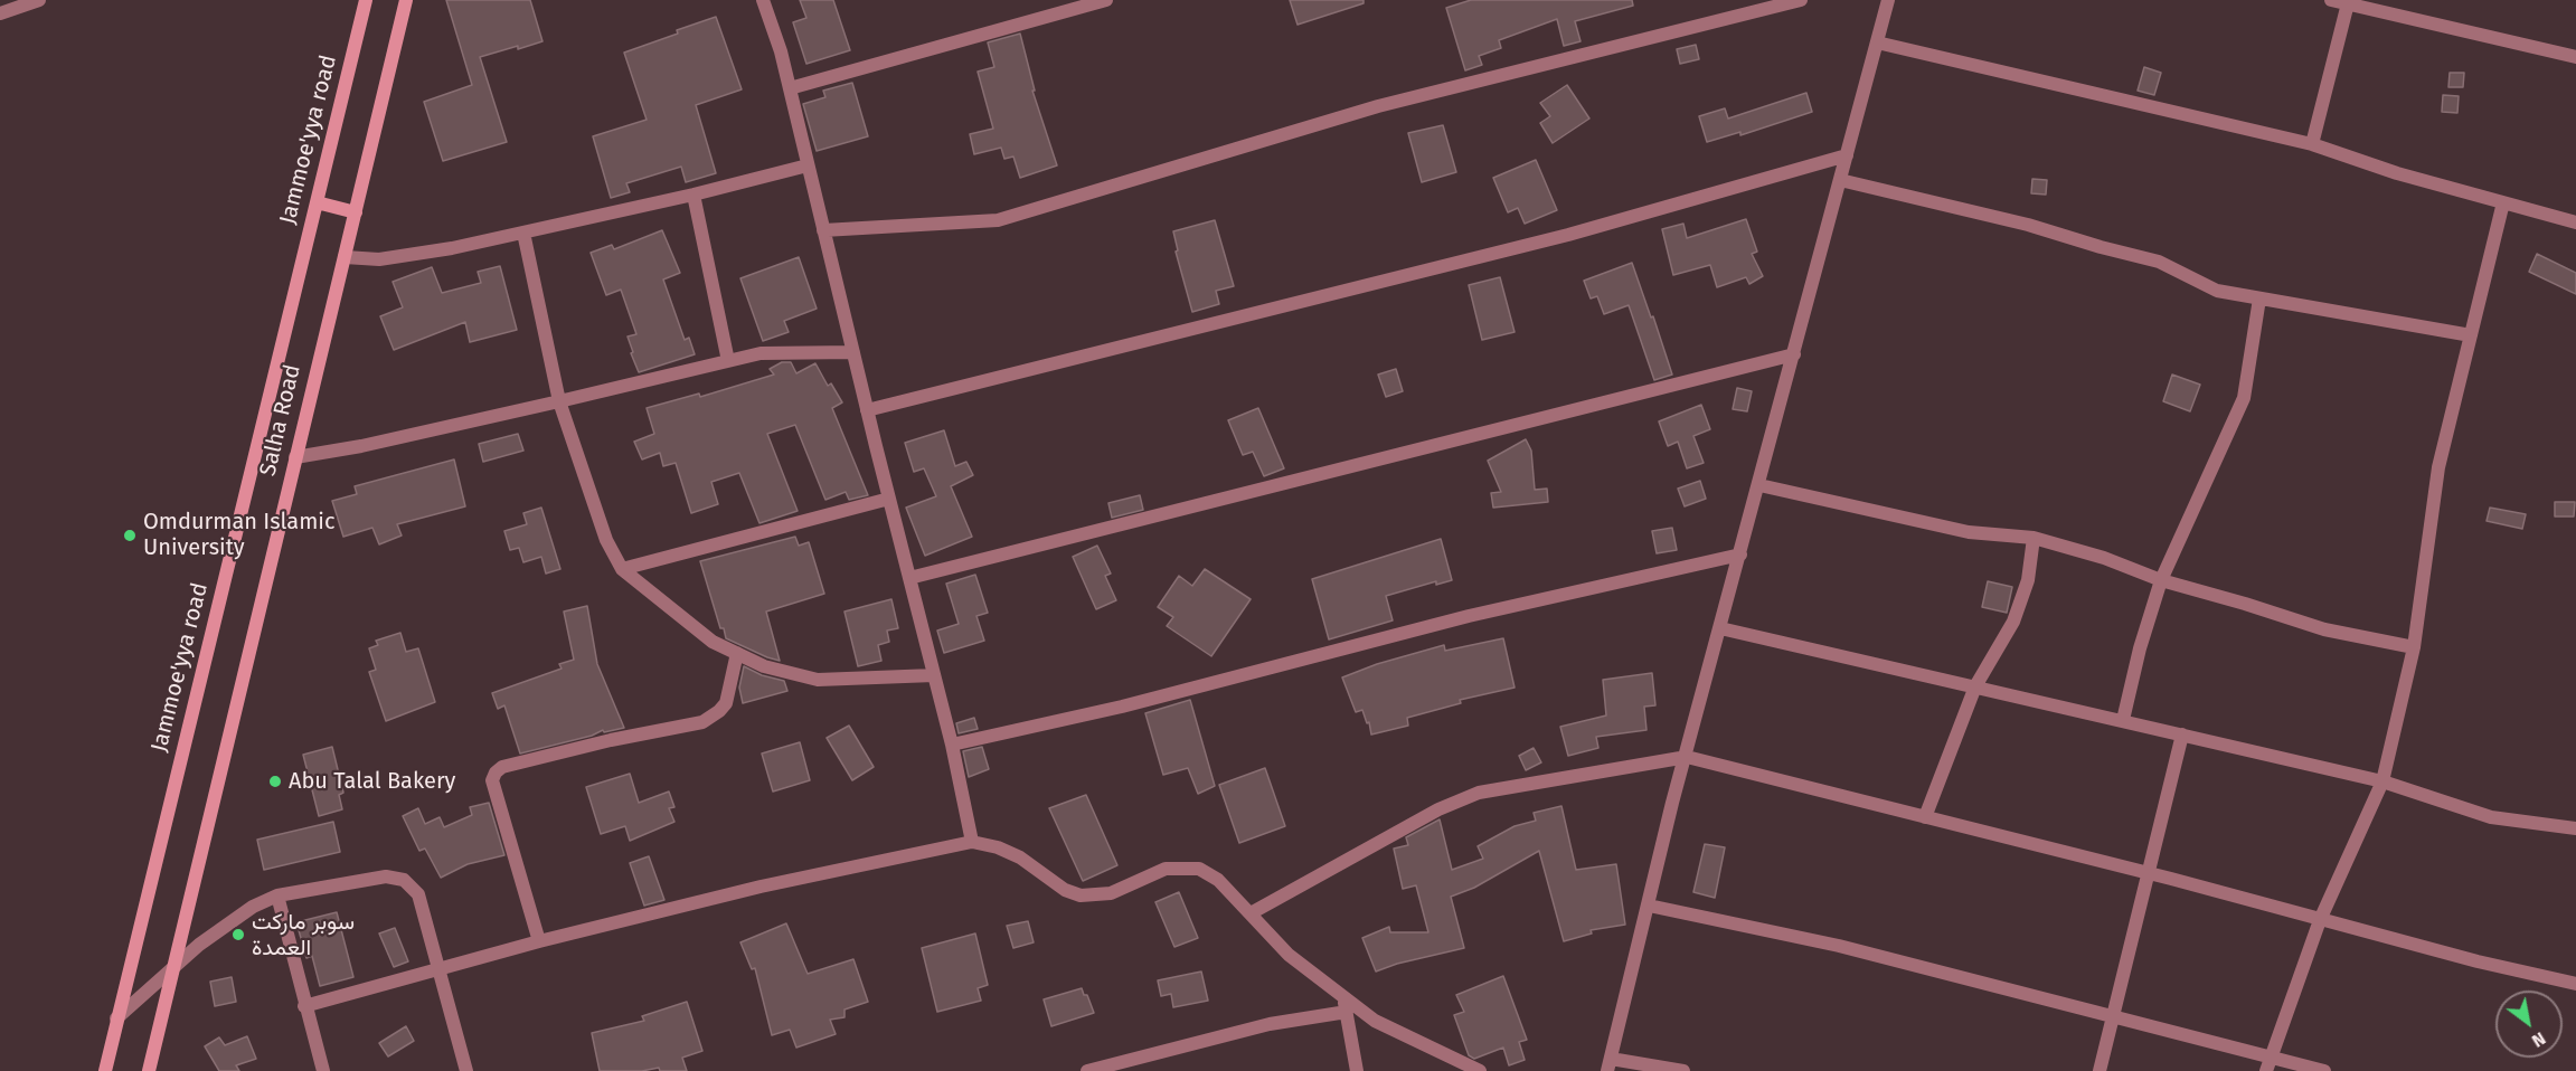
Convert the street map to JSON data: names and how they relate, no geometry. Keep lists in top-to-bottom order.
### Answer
{
  "streets": {
    "main road": ["Jammoe'yya road", "Salha Road"]
  },
  "places": ["Omdurman Islamic University", "Abu Talal Bakery", "سوبر ماركت العمدة"],
  "north": "bottom right"
}
